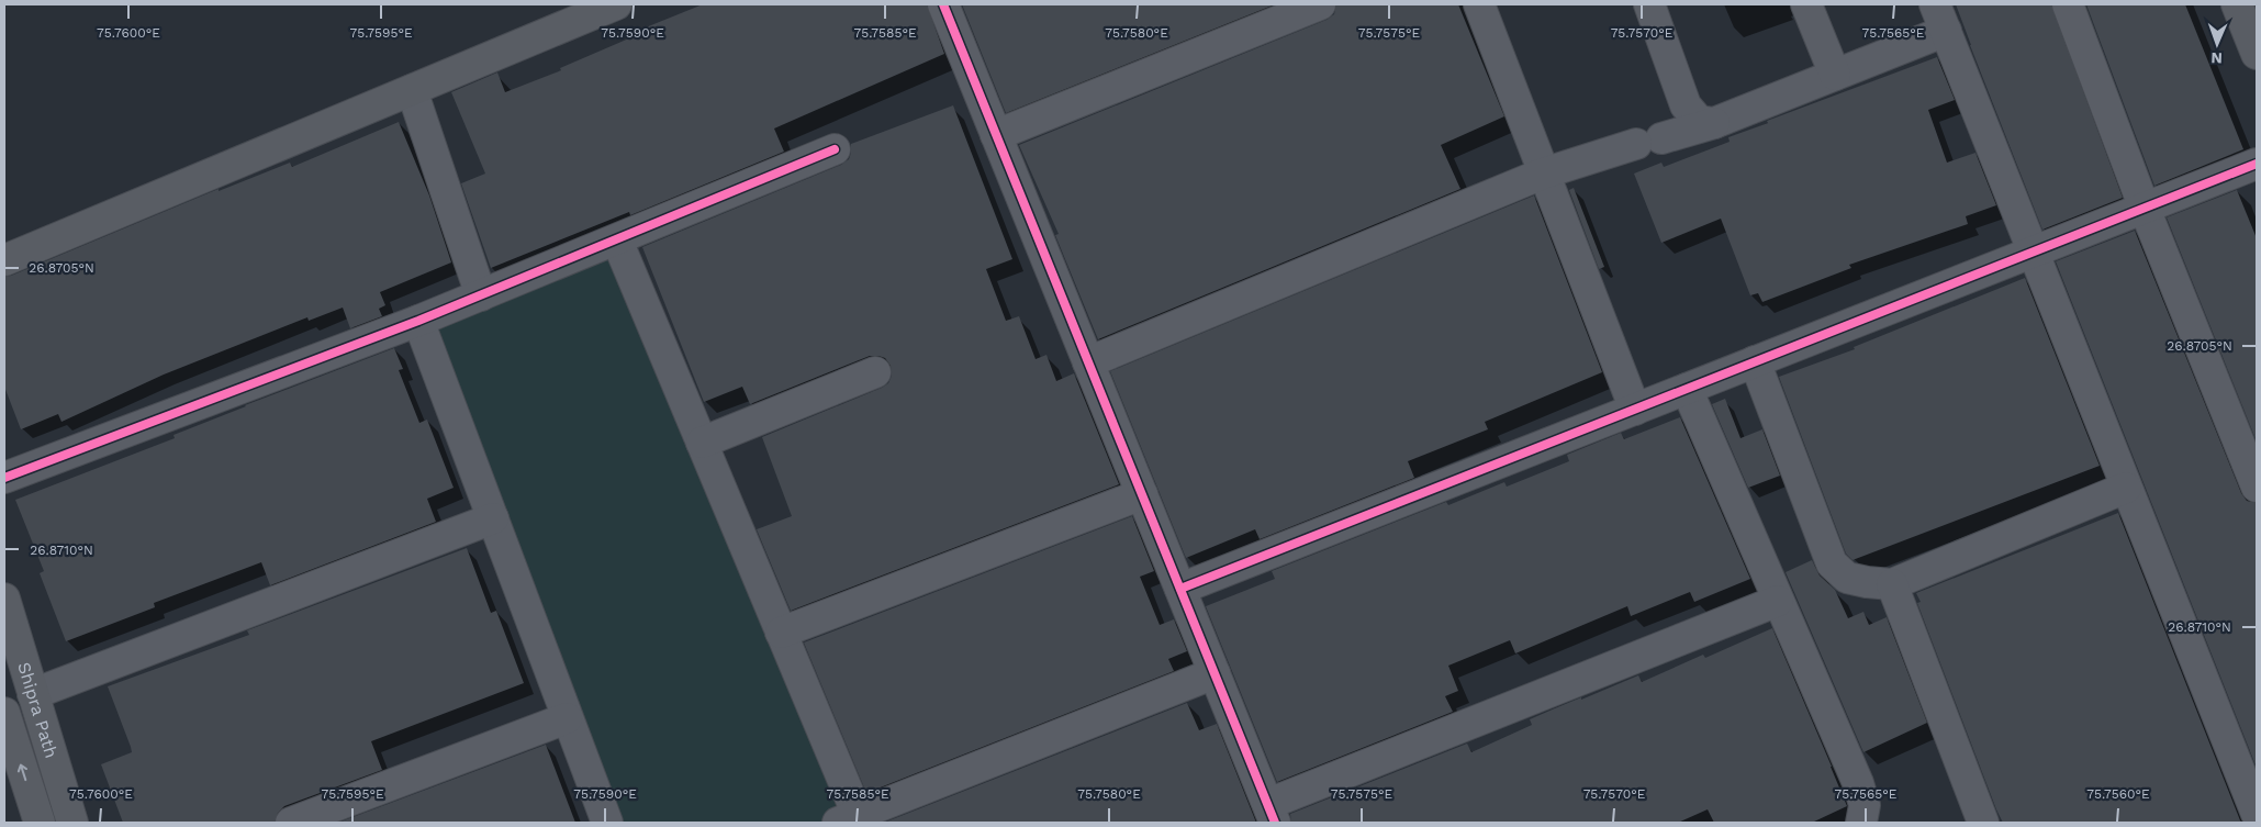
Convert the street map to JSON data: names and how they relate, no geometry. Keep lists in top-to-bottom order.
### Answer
{
  "streets": {
    "street": ["Shipra Path"]
  },
  "north": "bottom",
  "coordinates": [
    "75.7600°E",
    "75.7595°E",
    "75.7590°E",
    "75.7585°E",
    "75.7580°E",
    "75.7575°E",
    "75.7570°E",
    "75.7565°E",
    "26.8705°N",
    "26.8710°N",
    "75.7560°E"
  ]
}
